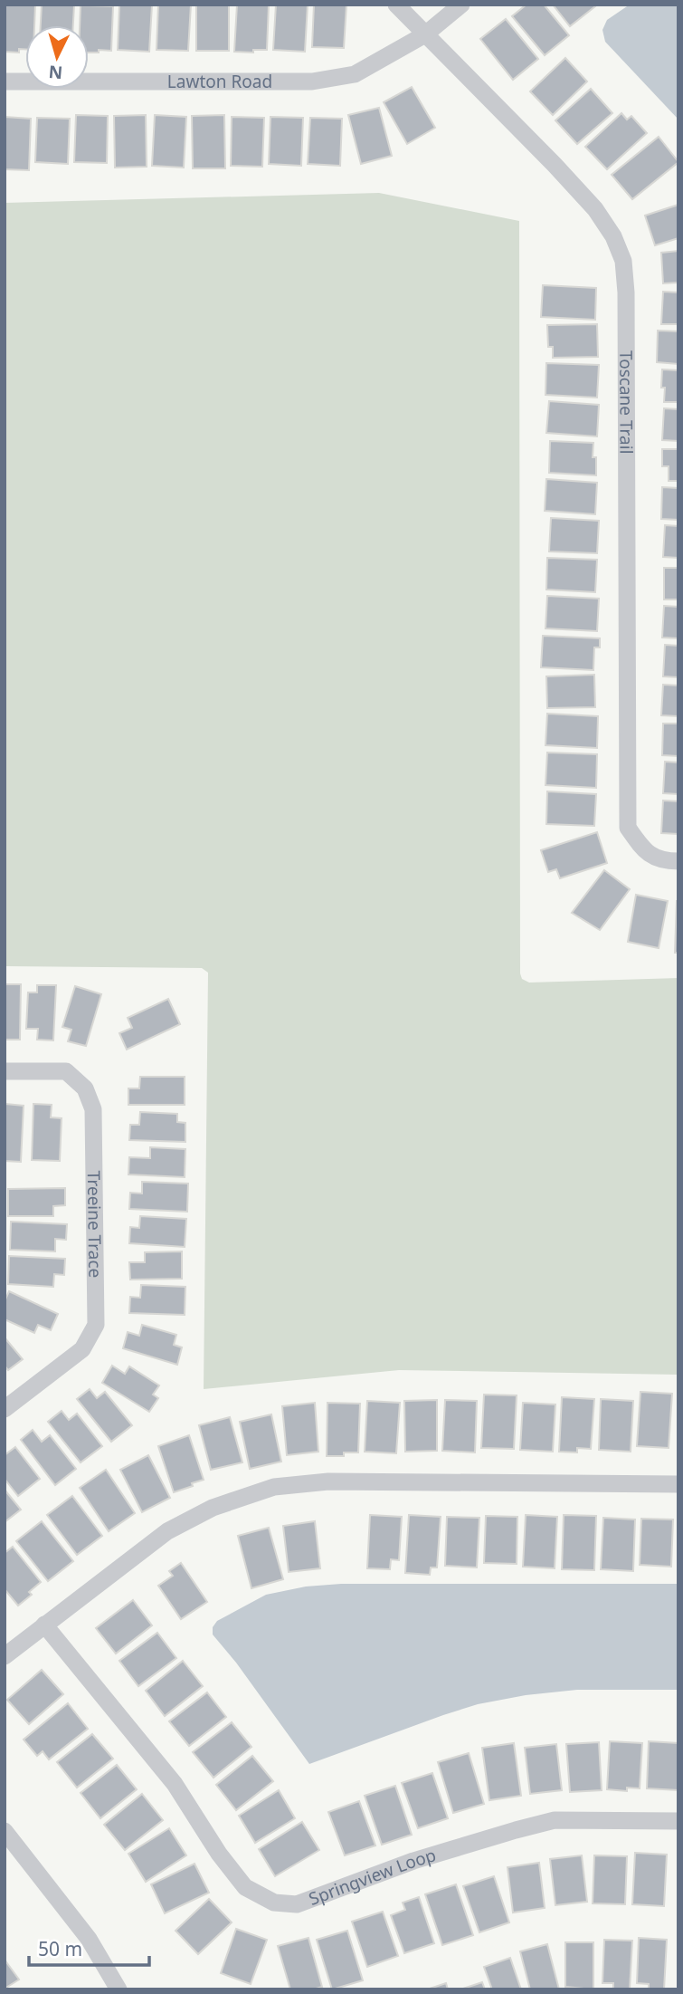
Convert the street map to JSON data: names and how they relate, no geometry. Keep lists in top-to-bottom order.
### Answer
{
  "streets": {
    "street": [
      "Lawton Road",
      "Toscane Trail",
      "Treeine Trace",
      "Springview Loop"
    ]
  },
  "crossings": [
    ["Lawton Road", "Toscane Trail"]
  ],
  "scale_bar": "50 m",
  "north": "bottom"
}
